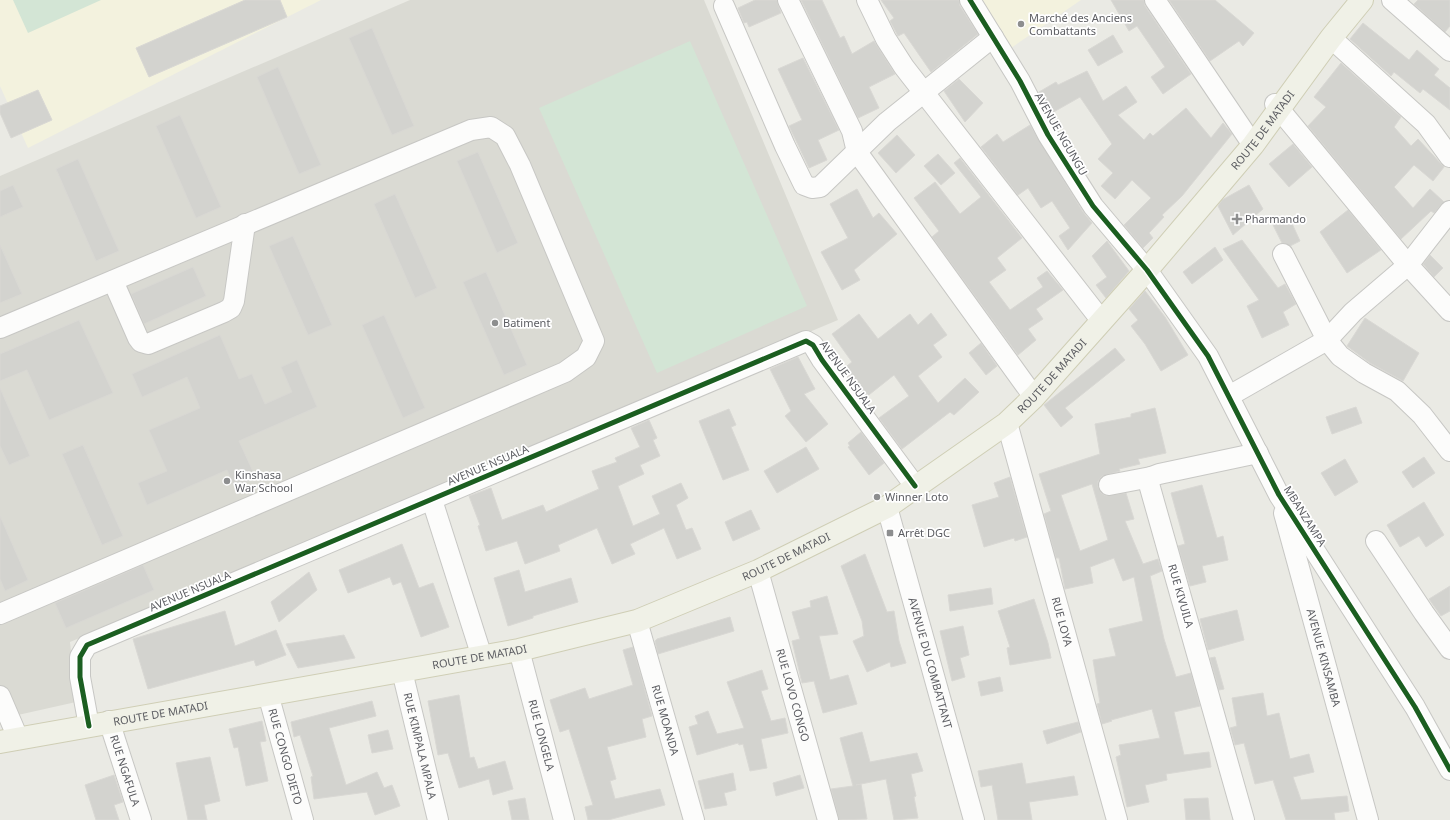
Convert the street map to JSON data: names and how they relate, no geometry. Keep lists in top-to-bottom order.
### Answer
{
  "streets": {
    "main road": ["ROUTE DE MATADI"],
    "street": [
      "AVENUE NGUNGU",
      "AVENUE NSUALA",
      "MBANZAMPA",
      "RUE KIVUILA",
      "RUE LOYA",
      "AVENUE KINSAMBA",
      "AVENUE DU COMBATTANT",
      "RUE LOVO CONGO",
      "RUE MOANDA",
      "RUE LONGELA",
      "RUE KIMPALA MPALA",
      "RUE CONGO DIETO",
      "RUE NGAFULA"
    ]
  },
  "crossings": [
    ["ROUTE DE MATADI", "AVENUE NGUNGU"],
    ["ROUTE DE MATADI", "AVENUE NSUALA"],
    ["ROUTE DE MATADI", "MBANZAMPA"],
    ["ROUTE DE MATADI", "RUE LOYA"],
    ["ROUTE DE MATADI", "AVENUE DU COMBATTANT"],
    ["ROUTE DE MATADI", "RUE LOVO CONGO"],
    ["ROUTE DE MATADI", "RUE MOANDA"],
    ["ROUTE DE MATADI", "RUE LONGELA"],
    ["ROUTE DE MATADI", "RUE KIMPALA MPALA"],
    ["ROUTE DE MATADI", "RUE CONGO DIETO"],
    ["ROUTE DE MATADI", "RUE NGAFULA"],
    ["AVENUE NGUNGU", "MBANZAMPA"],
    ["AVENUE NSUALA", "RUE NGAFULA"],
    ["MBANZAMPA", "AVENUE KINSAMBA"]
  ],
  "places": {
    "other": [
      "Marché des Anciens Combattants",
      "Batiment",
      "Kinshasa War School",
      "Winner Loto"
    ],
    "health": ["Pharmando"],
    "transit": ["Arrêt DGC"]
  }
}
